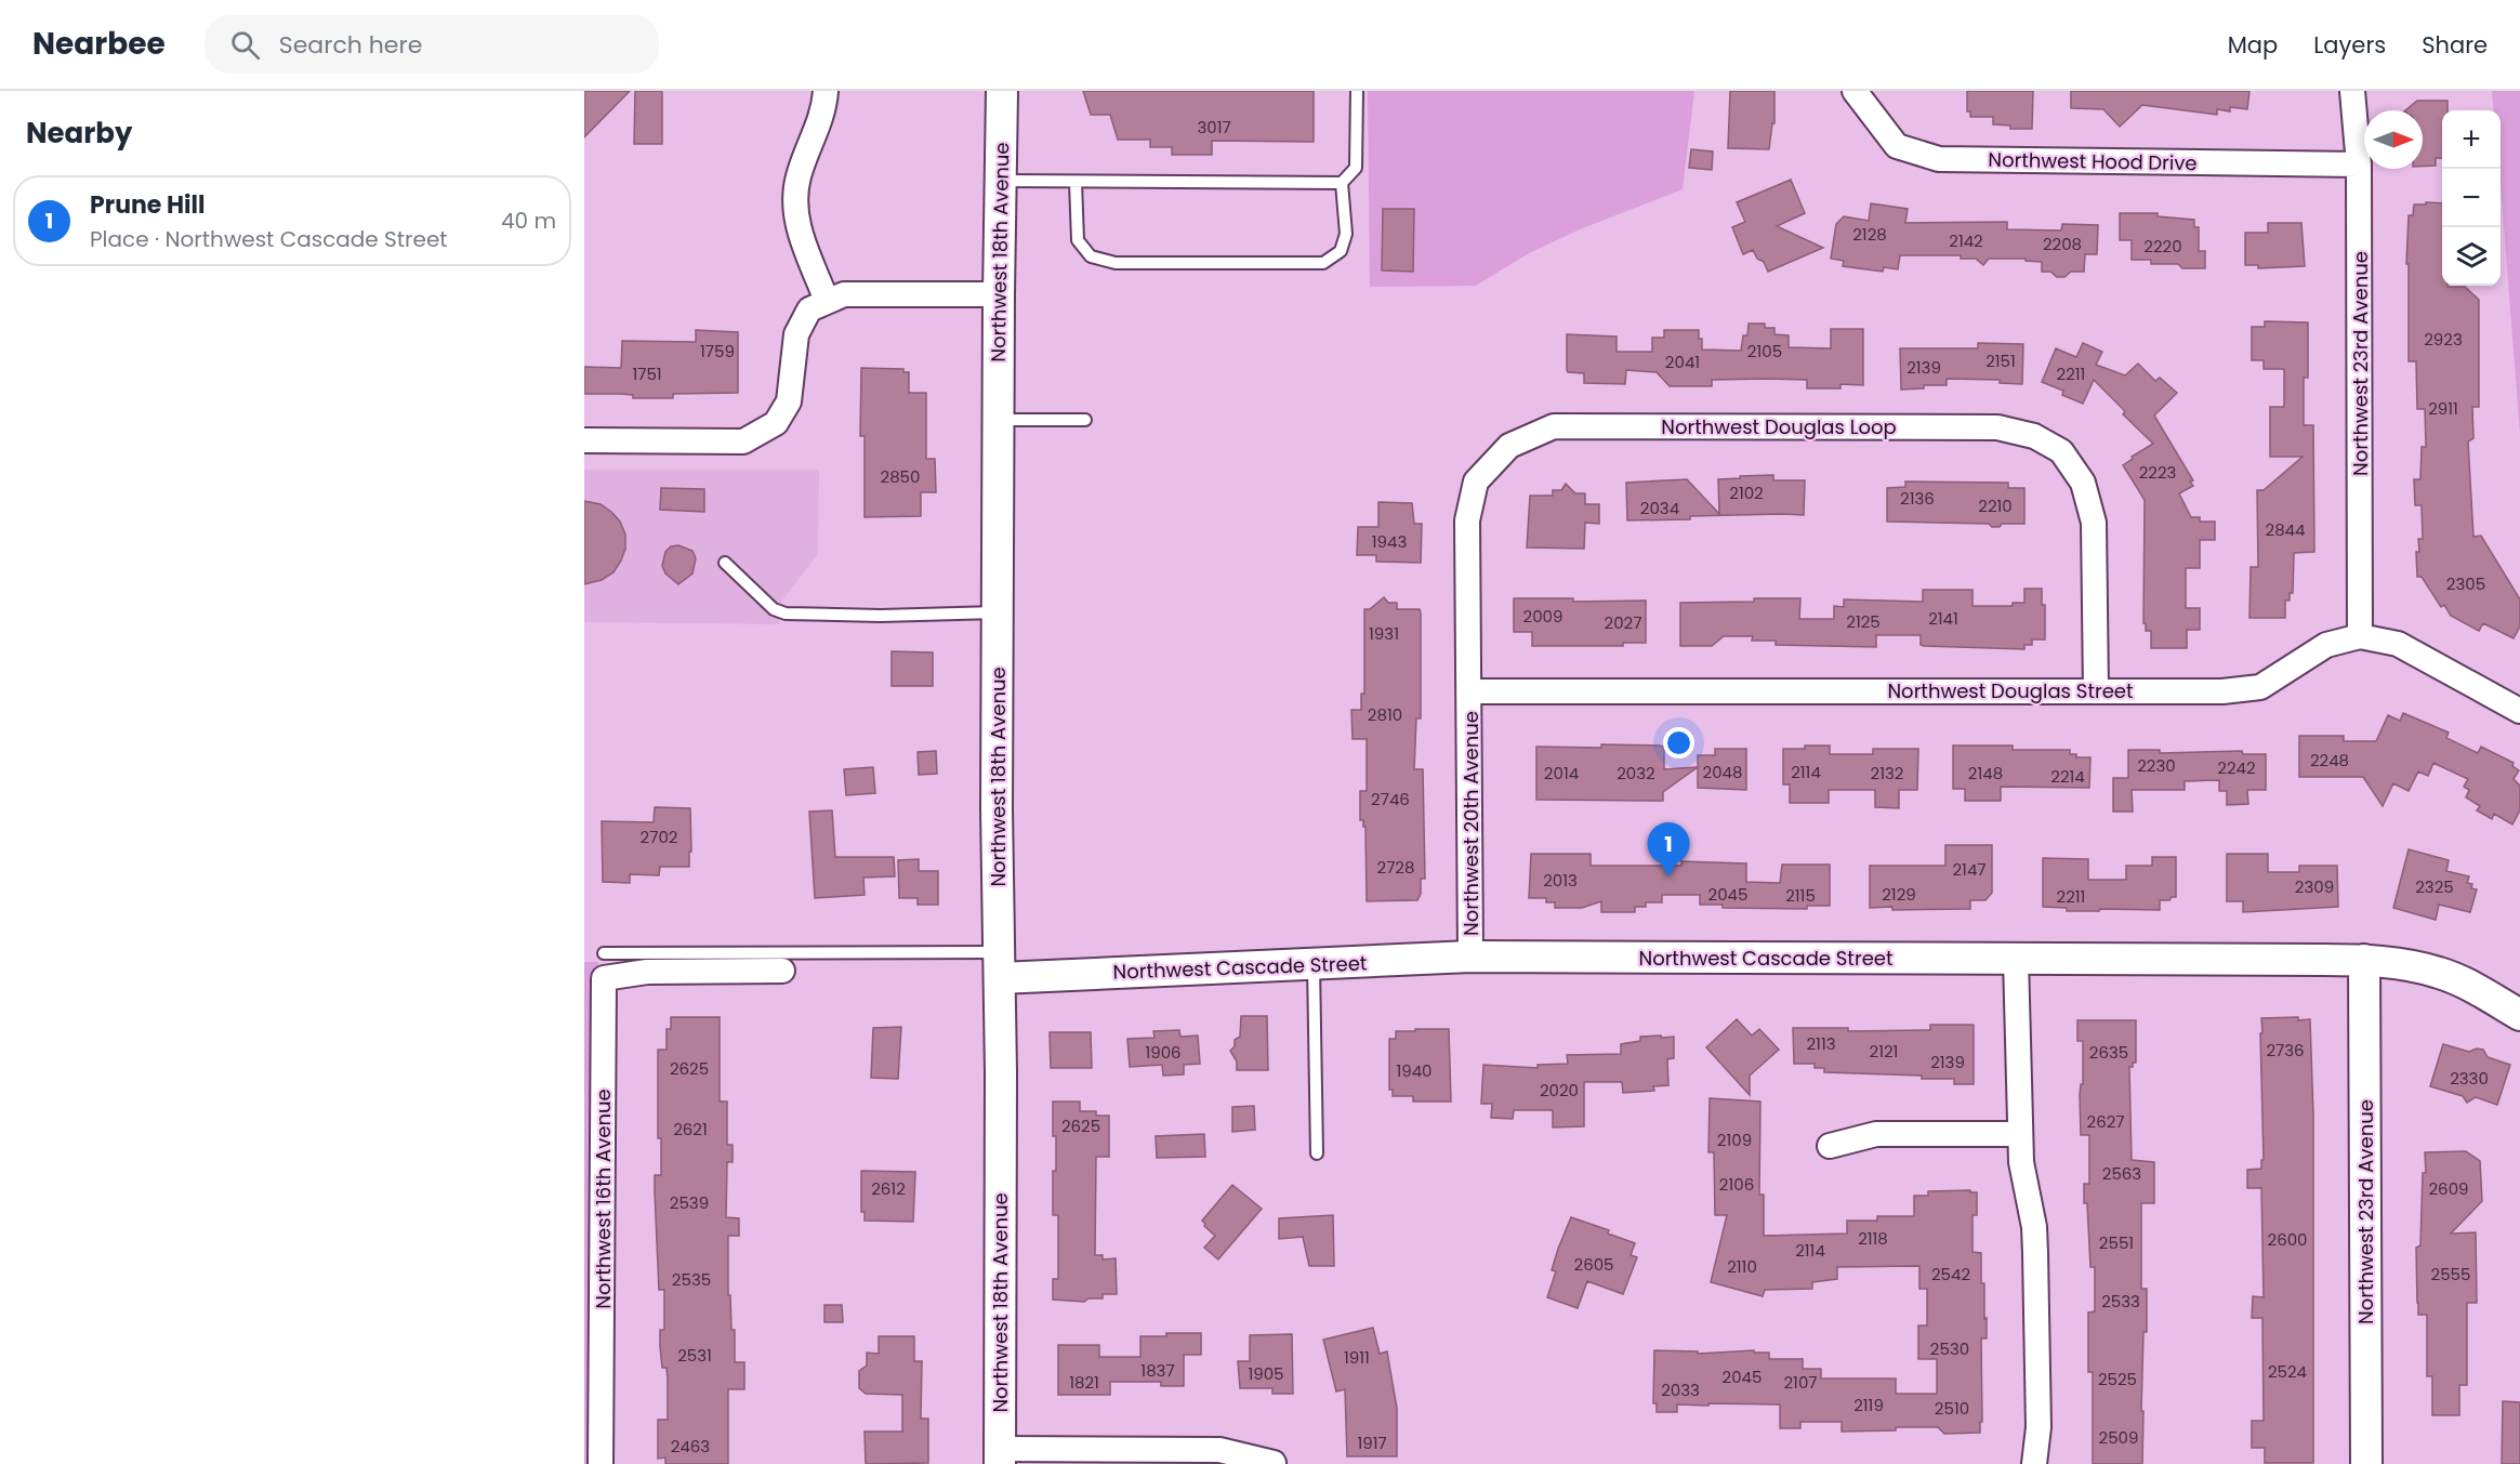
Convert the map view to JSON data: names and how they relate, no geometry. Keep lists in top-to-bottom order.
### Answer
{
  "streets": {
    "street": [
      "Northwest Hood Drive",
      "Northwest 18th Avenue",
      "Northwest 23rd Avenue",
      "Northwest Douglas Loop",
      "Northwest Douglas Street",
      "Northwest 20th Avenue",
      "Northwest Cascade Street",
      "Northwest 16th Avenue"
    ]
  },
  "crossings": [
    ["Northwest Hood Drive", "Northwest 23rd Avenue"],
    ["Northwest 18th Avenue", "Northwest Cascade Street"],
    ["Northwest 23rd Avenue", "Northwest Douglas Street"],
    ["Northwest 23rd Avenue", "Northwest Cascade Street"],
    ["Northwest Douglas Loop", "Northwest Douglas Street"],
    ["Northwest Douglas Loop", "Northwest 20th Avenue"],
    ["Northwest Douglas Street", "Northwest 20th Avenue"],
    ["Northwest 20th Avenue", "Northwest Cascade Street"]
  ],
  "house_numbers": [
    "3017",
    "2128",
    "2142",
    "2208",
    "2220",
    "2923",
    "1759",
    "2105",
    "2151",
    "2041",
    "2139",
    "1751",
    "2211",
    "2911",
    "2223",
    "2850",
    "2102",
    "2136",
    "2210",
    "2034",
    "2844",
    "1943",
    "2305",
    "2009",
    "2141",
    "2125",
    "2027",
    "1931",
    "2810",
    "2248",
    "2230",
    "2242",
    "2048",
    "2114",
    "2014",
    "2032",
    "2132",
    "2148",
    "2214",
    "2746",
    "2702",
    "2728",
    "2147",
    "2013",
    "2309",
    "2325",
    "2045",
    "2129",
    "2115",
    "2211",
    "2113",
    "2736",
    "2121",
    "1906",
    "2635",
    "2139",
    "2625",
    "1940",
    "2330",
    "2020",
    "2627",
    "2625",
    "2621",
    "2109",
    "2563",
    "2106",
    "2612",
    "2609",
    "2539",
    "2118",
    "2600",
    "2551",
    "2114",
    "2605",
    "2110",
    "2542",
    "2555",
    "2535",
    "2533",
    "2530",
    "2531",
    "1911",
    "1837",
    "2524",
    "1905",
    "2045",
    "2525",
    "1821",
    "2107",
    "2033",
    "2119",
    "2510",
    "2509",
    "1917",
    "2463"
  ],
  "north": "right",
  "page": {
    "header": "Nearbee",
    "search": "Search here",
    "nav": ["Map", "Layers", "Share"],
    "heading": "Nearby",
    "map_buttons": ["+", "−"],
    "list": [
      {
        "mark": "1",
        "name": "Prune Hill",
        "note": "Place · Northwest Cascade Street",
        "value": "40 m"
      }
    ],
    "pins": "1"
  }
}
